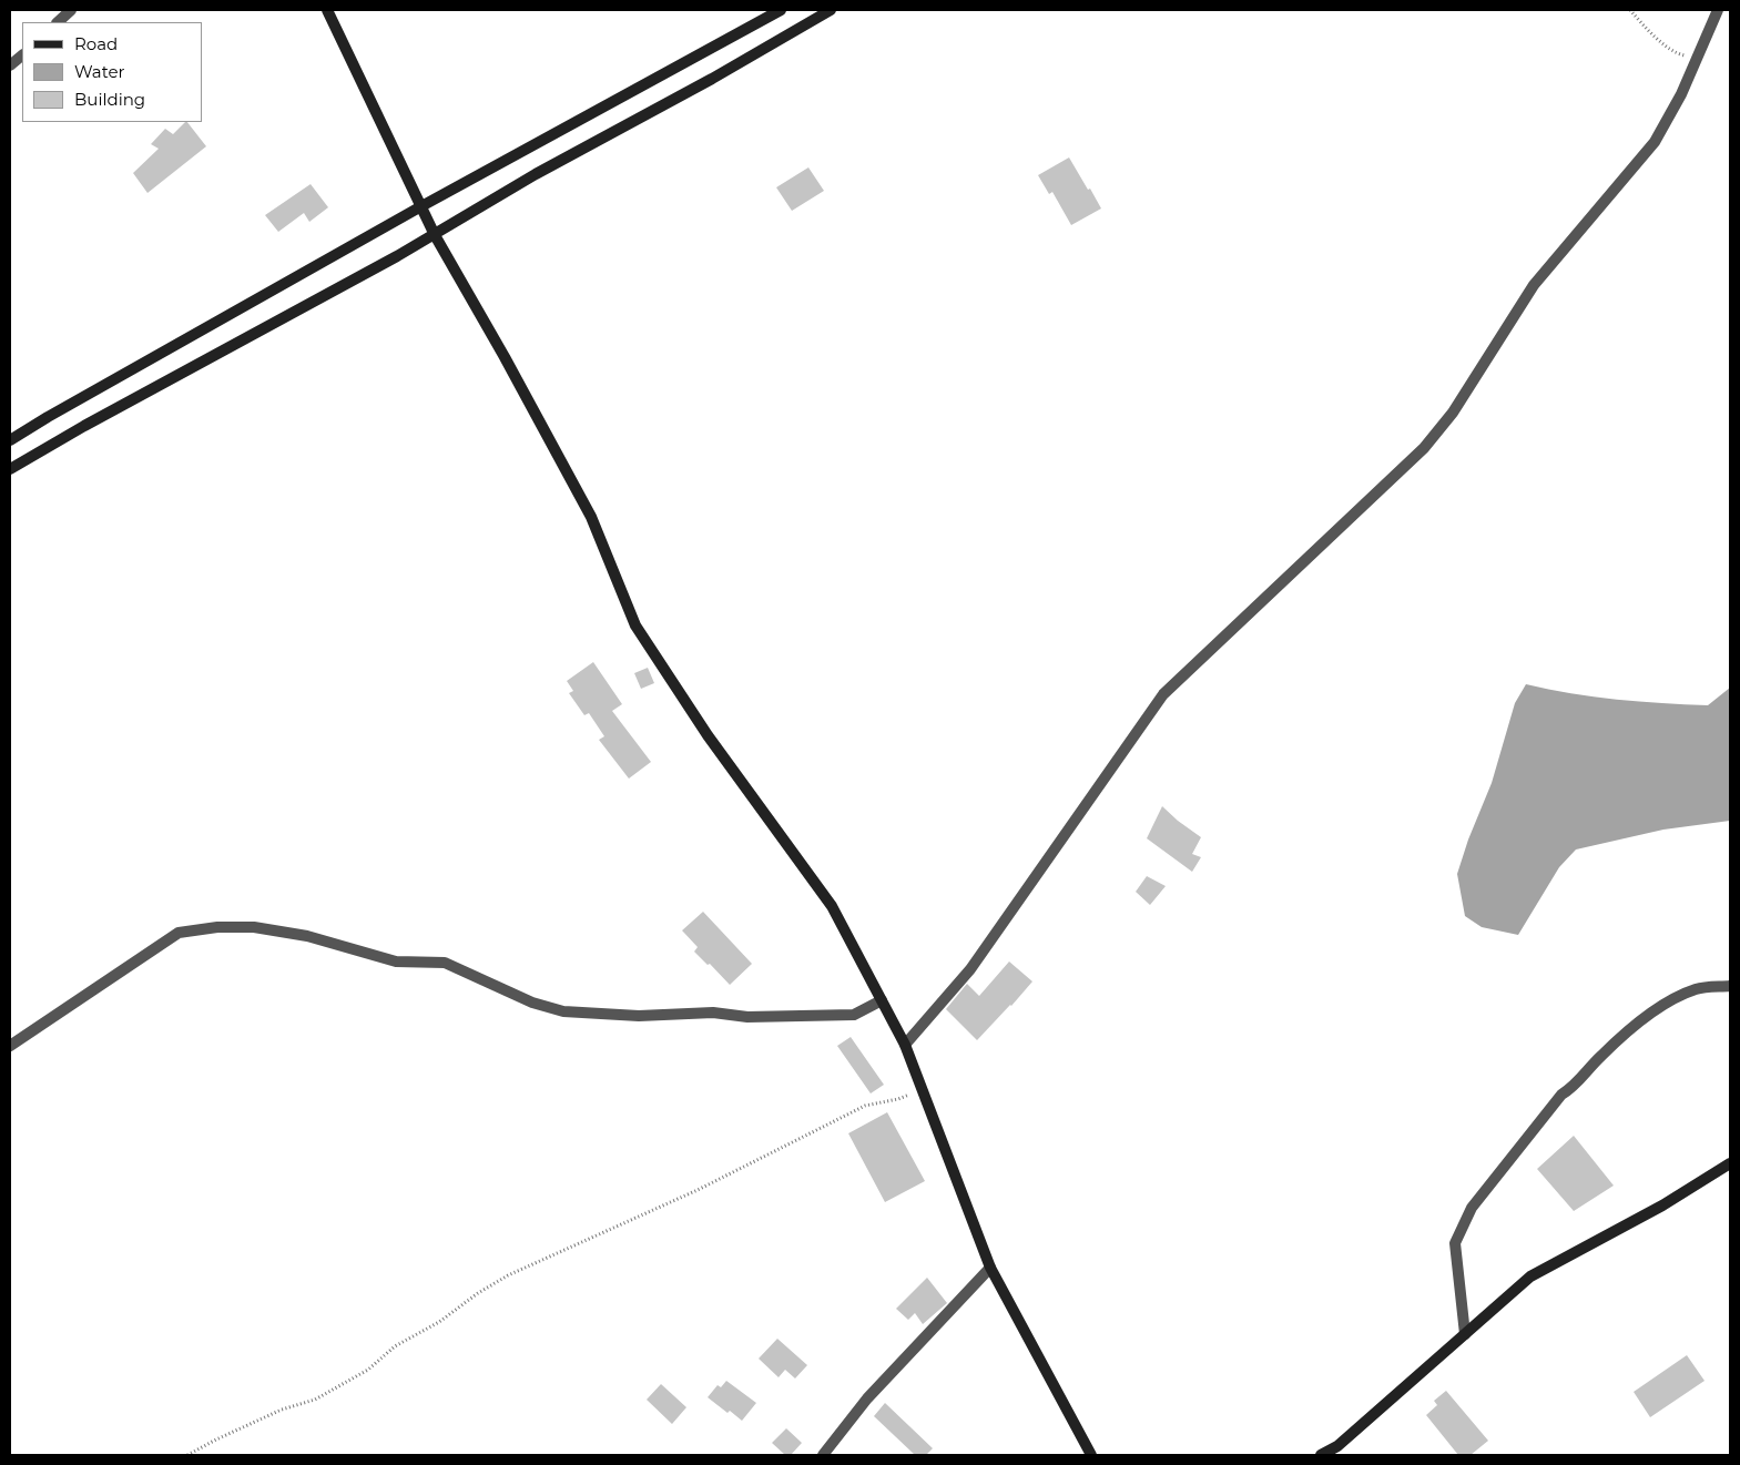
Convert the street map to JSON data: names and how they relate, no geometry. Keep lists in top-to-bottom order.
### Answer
{
  "legend": ["Road", "Water", "Building"]
}
